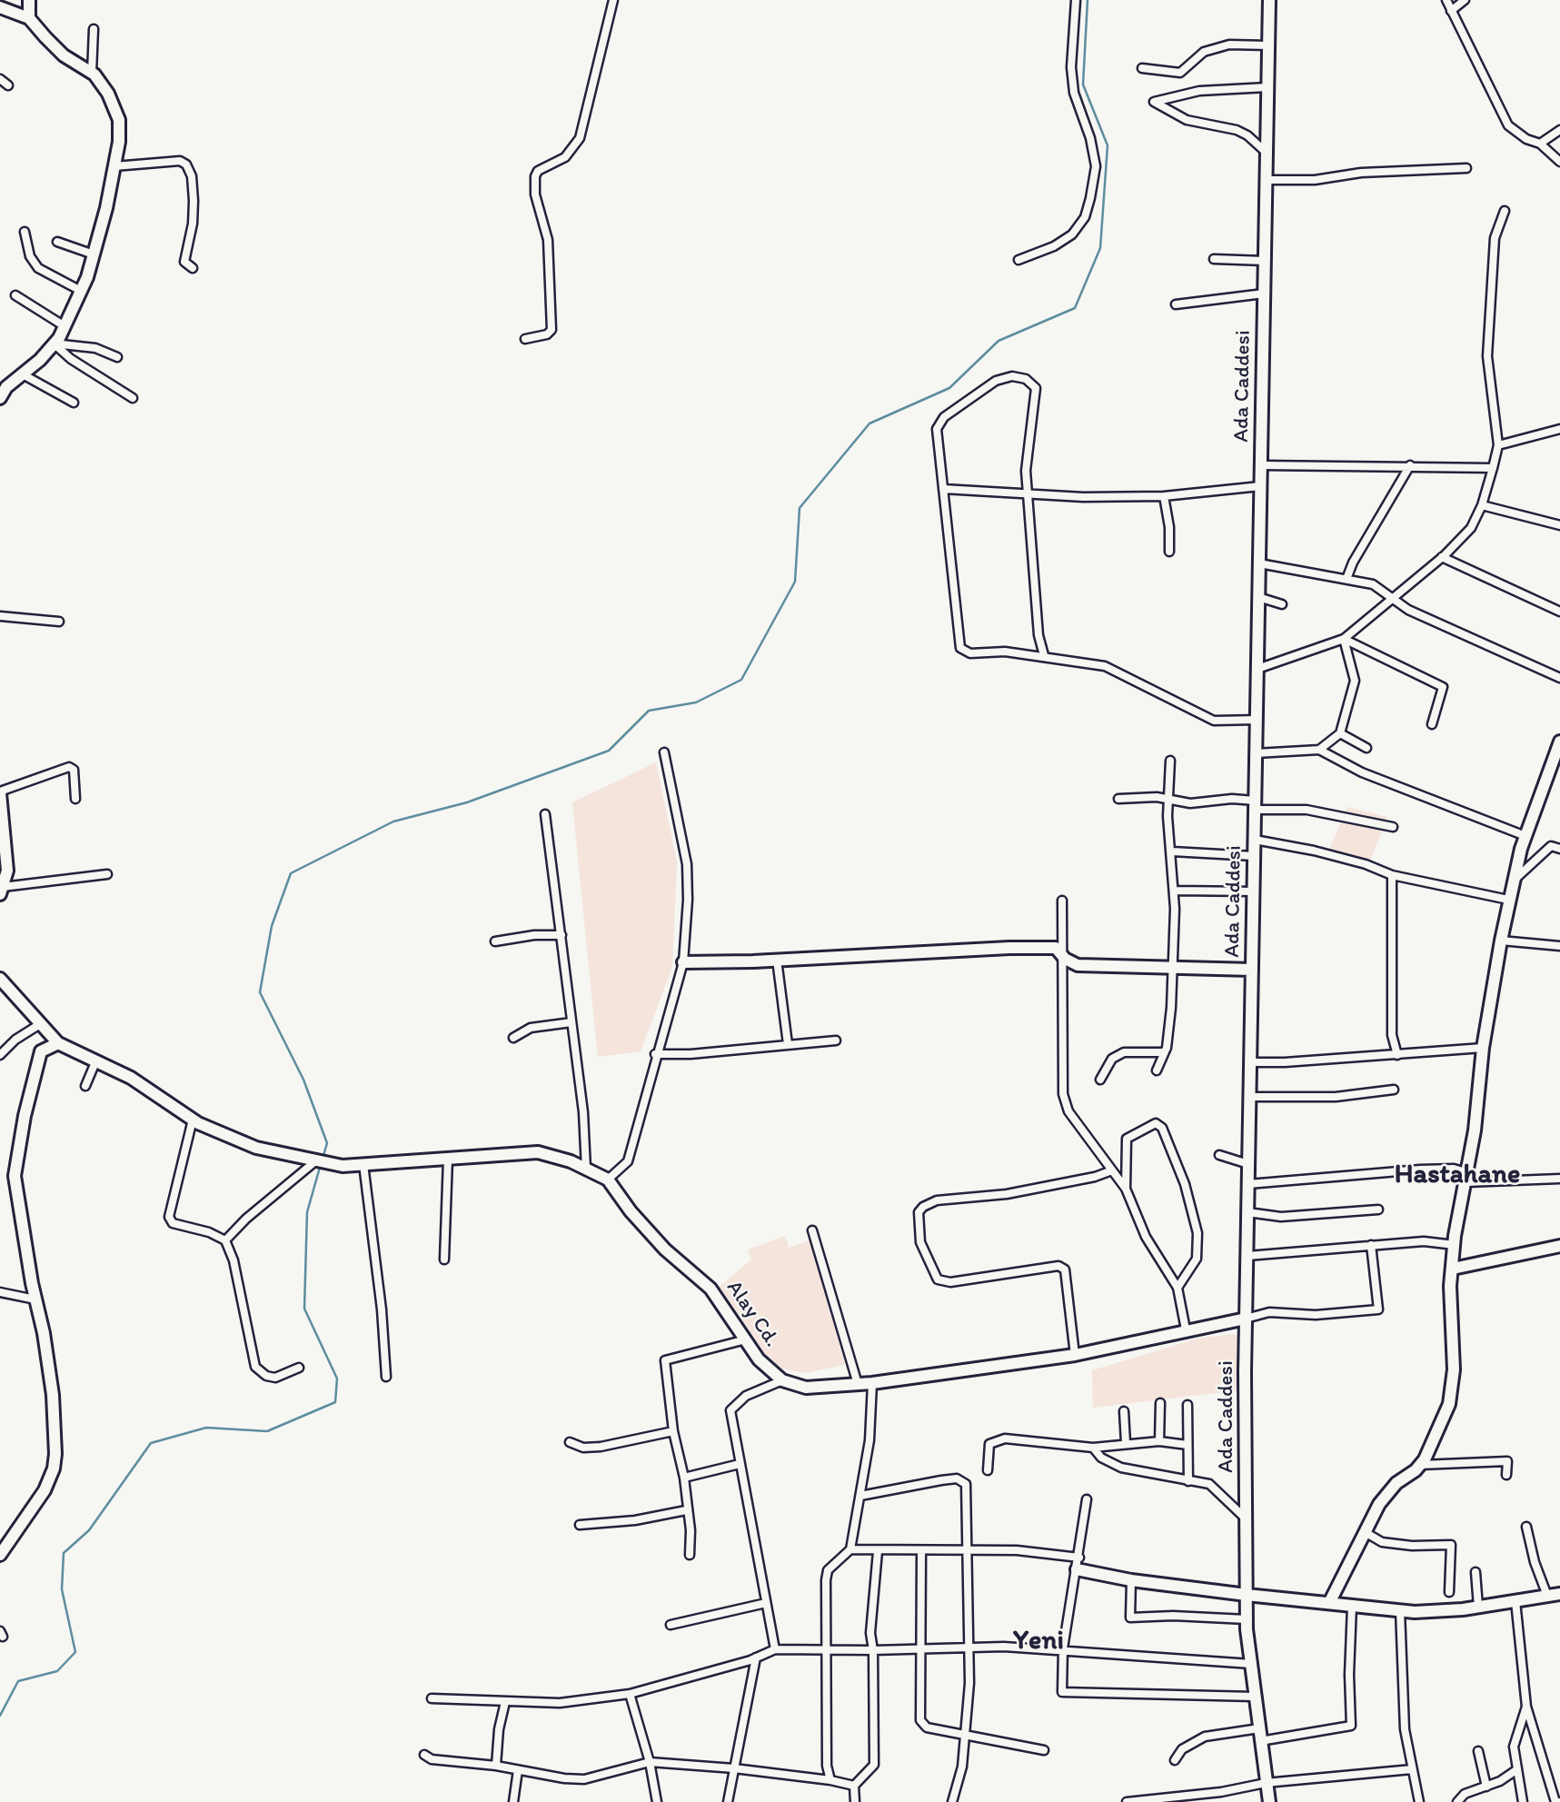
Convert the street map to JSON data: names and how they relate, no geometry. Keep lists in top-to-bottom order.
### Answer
{
  "streets": {
    "street": ["Ada Caddesi", "Alay Cd."]
  },
  "crossings": [
    ["Ada Caddesi", "Alay Cd."]
  ],
  "districts": ["Hastahane", "Yeni"]
}
